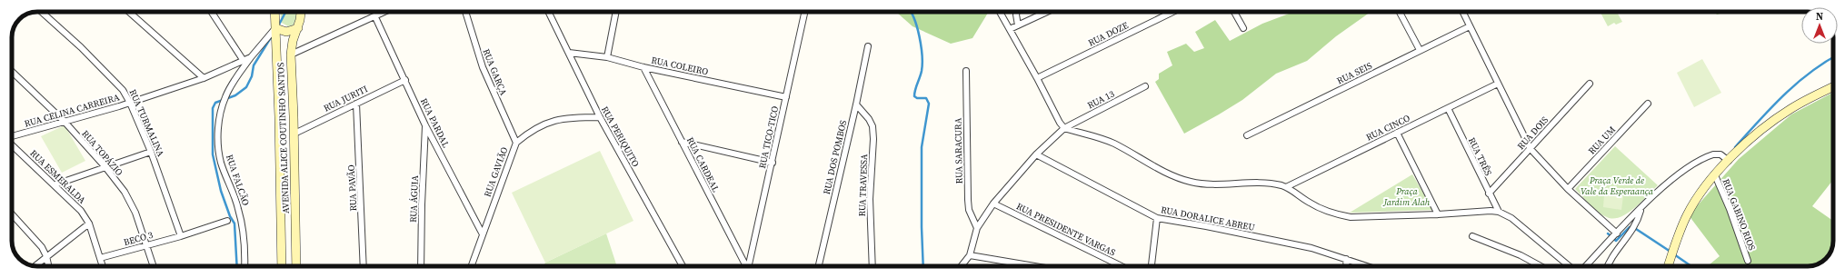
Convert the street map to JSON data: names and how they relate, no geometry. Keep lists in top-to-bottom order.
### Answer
{
  "streets": {
    "main road": ["AVENIDA ALICE COUTINHO SANTOS"],
    "street": [
      "RUA DOZE",
      "RUA COLEIRO",
      "RUA GARÇA",
      "RUA SEIS",
      "RUA JURITI",
      "RUA 13",
      "RUA CELINA CARREIRA",
      "RUA TURMALINA",
      "RUA PARDAL",
      "RUA CINCO",
      "RUA DOIS",
      "RUA PERIQUITO",
      "RUA TICO-TICO",
      "RUA UM",
      "RUA SARACURA",
      "RUA TOPÁZIO",
      "RUA TRÊS",
      "RUA DOS POMBOS",
      "RUA CARDEAL",
      "RUA GAVIÃO",
      "RUA ESMERALDA",
      "RUA FALCÃO",
      "RUA TRAVESSA",
      "RUA PAVÃO",
      "RUA ÁGUIA",
      "RUA GABINO RIOS",
      "RUA DORALICE ABREU",
      "RUA PRESIDENTE VARGAS",
      "BECO 3"
    ]
  },
  "crossings": [
    ["RUA COLEIRO", "RUA PERIQUITO"],
    ["RUA COLEIRO", "RUA TICO-TICO"],
    ["RUA COLEIRO", "RUA CARDEAL"],
    ["RUA GARÇA", "RUA GAVIÃO"],
    ["RUA JURITI", "RUA PARDAL"],
    ["RUA JURITI", "AVENIDA ALICE COUTINHO SANTOS"],
    ["RUA JURITI", "RUA PAVÃO"],
    ["RUA 13", "RUA SARACURA"],
    ["RUA 13", "RUA DORALICE ABREU"],
    ["RUA 13", "RUA PRESIDENTE VARGAS"],
    ["RUA CELINA CARREIRA", "RUA TURMALINA"],
    ["RUA CELINA CARREIRA", "RUA TOPÁZIO"],
    ["RUA CELINA CARREIRA", "RUA FALCÃO"],
    ["RUA TURMALINA", "BECO 3"],
    ["RUA PARDAL", "RUA GAVIÃO"],
    ["RUA PARDAL", "RUA ÁGUIA"],
    ["RUA CINCO", "RUA TRÊS"],
    ["RUA DOIS", "RUA TRÊS"],
    ["RUA PERIQUITO", "RUA GAVIÃO"],
    ["AVENIDA ALICE COUTINHO SANTOS", "RUA FALCÃO"],
    ["RUA TOPÁZIO", "BECO 3"],
    ["RUA DOS POMBOS", "RUA TRAVESSA"],
    ["RUA ESMERALDA", "BECO 3"]
  ],
  "parks": ["Praça Verde de Vale da Esperaança", "Praça Jardim Alah"],
  "north": "top"
}
